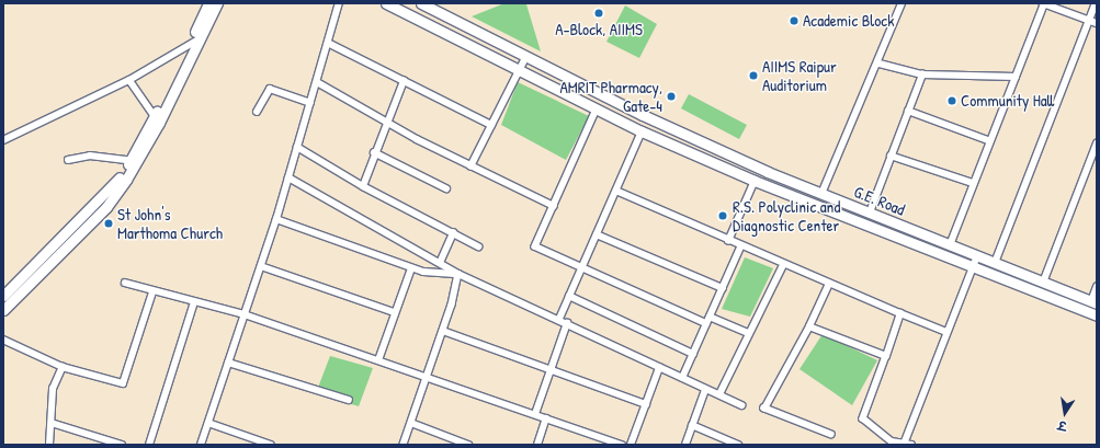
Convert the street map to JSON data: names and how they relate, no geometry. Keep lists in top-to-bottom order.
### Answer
{
  "streets": {
    "main road": ["G.E. Road"]
  },
  "places": [
    "A-Block, AIIMS",
    "Academic Block",
    "AIIMS Raipur Auditorium",
    "AMRIT Pharmacy, Gate-4",
    "Community Hall",
    "R.S. Polyclinic and Diagnostic Center",
    "St John's Marthoma Church"
  ],
  "north": "bottom"
}
